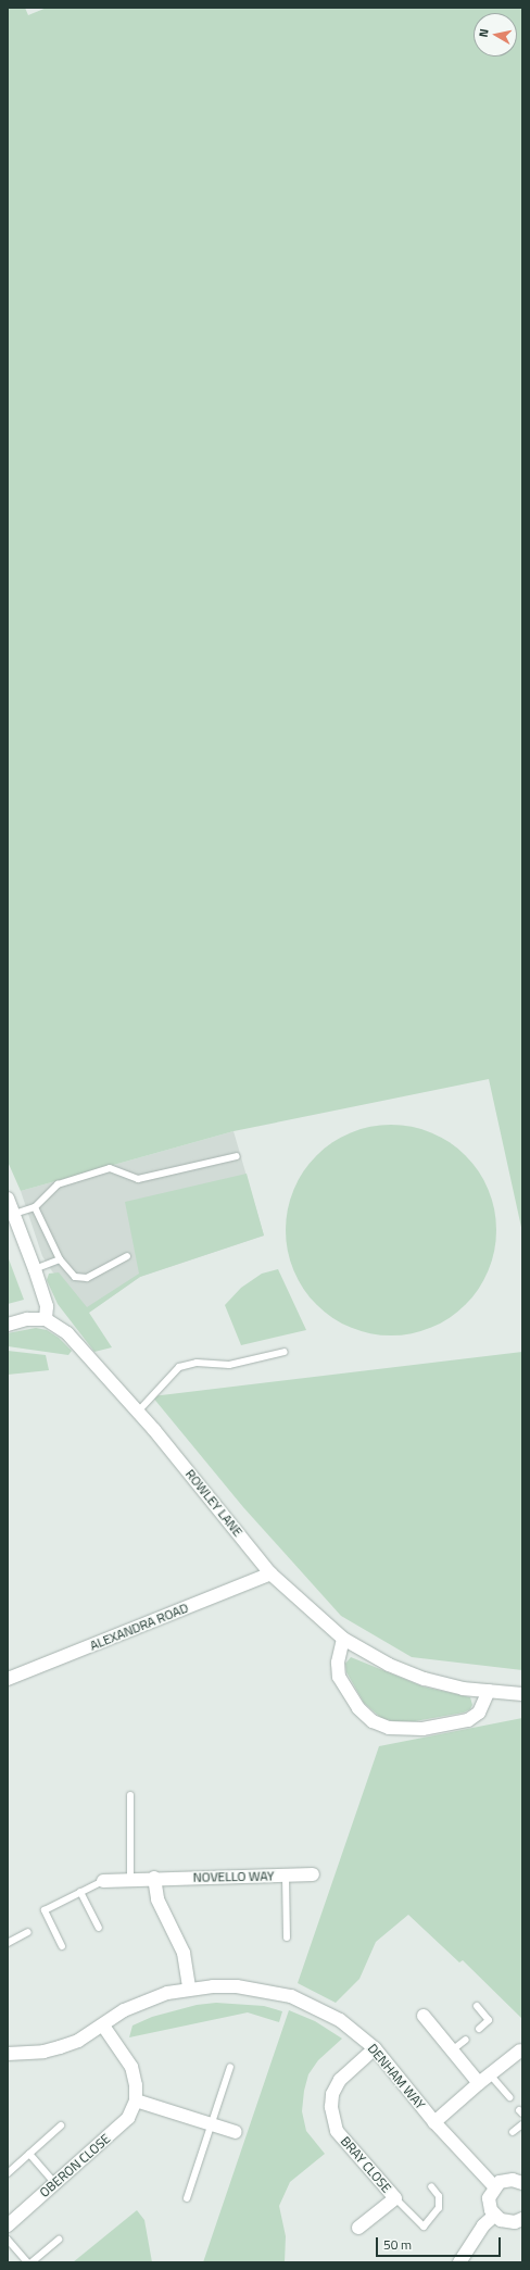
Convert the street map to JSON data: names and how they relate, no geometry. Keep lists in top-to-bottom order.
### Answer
{
  "streets": {
    "street": [
      "ROWLEY LANE",
      "ALEXANDRA ROAD",
      "NOVELLO WAY",
      "DENHAM WAY",
      "BRAY CLOSE",
      "OBERON CLOSE"
    ]
  },
  "crossings": [
    ["ROWLEY LANE", "ALEXANDRA ROAD"],
    ["DENHAM WAY", "BRAY CLOSE"],
    ["DENHAM WAY", "OBERON CLOSE"]
  ],
  "scale_bar": "50 m",
  "north": "left"
}
